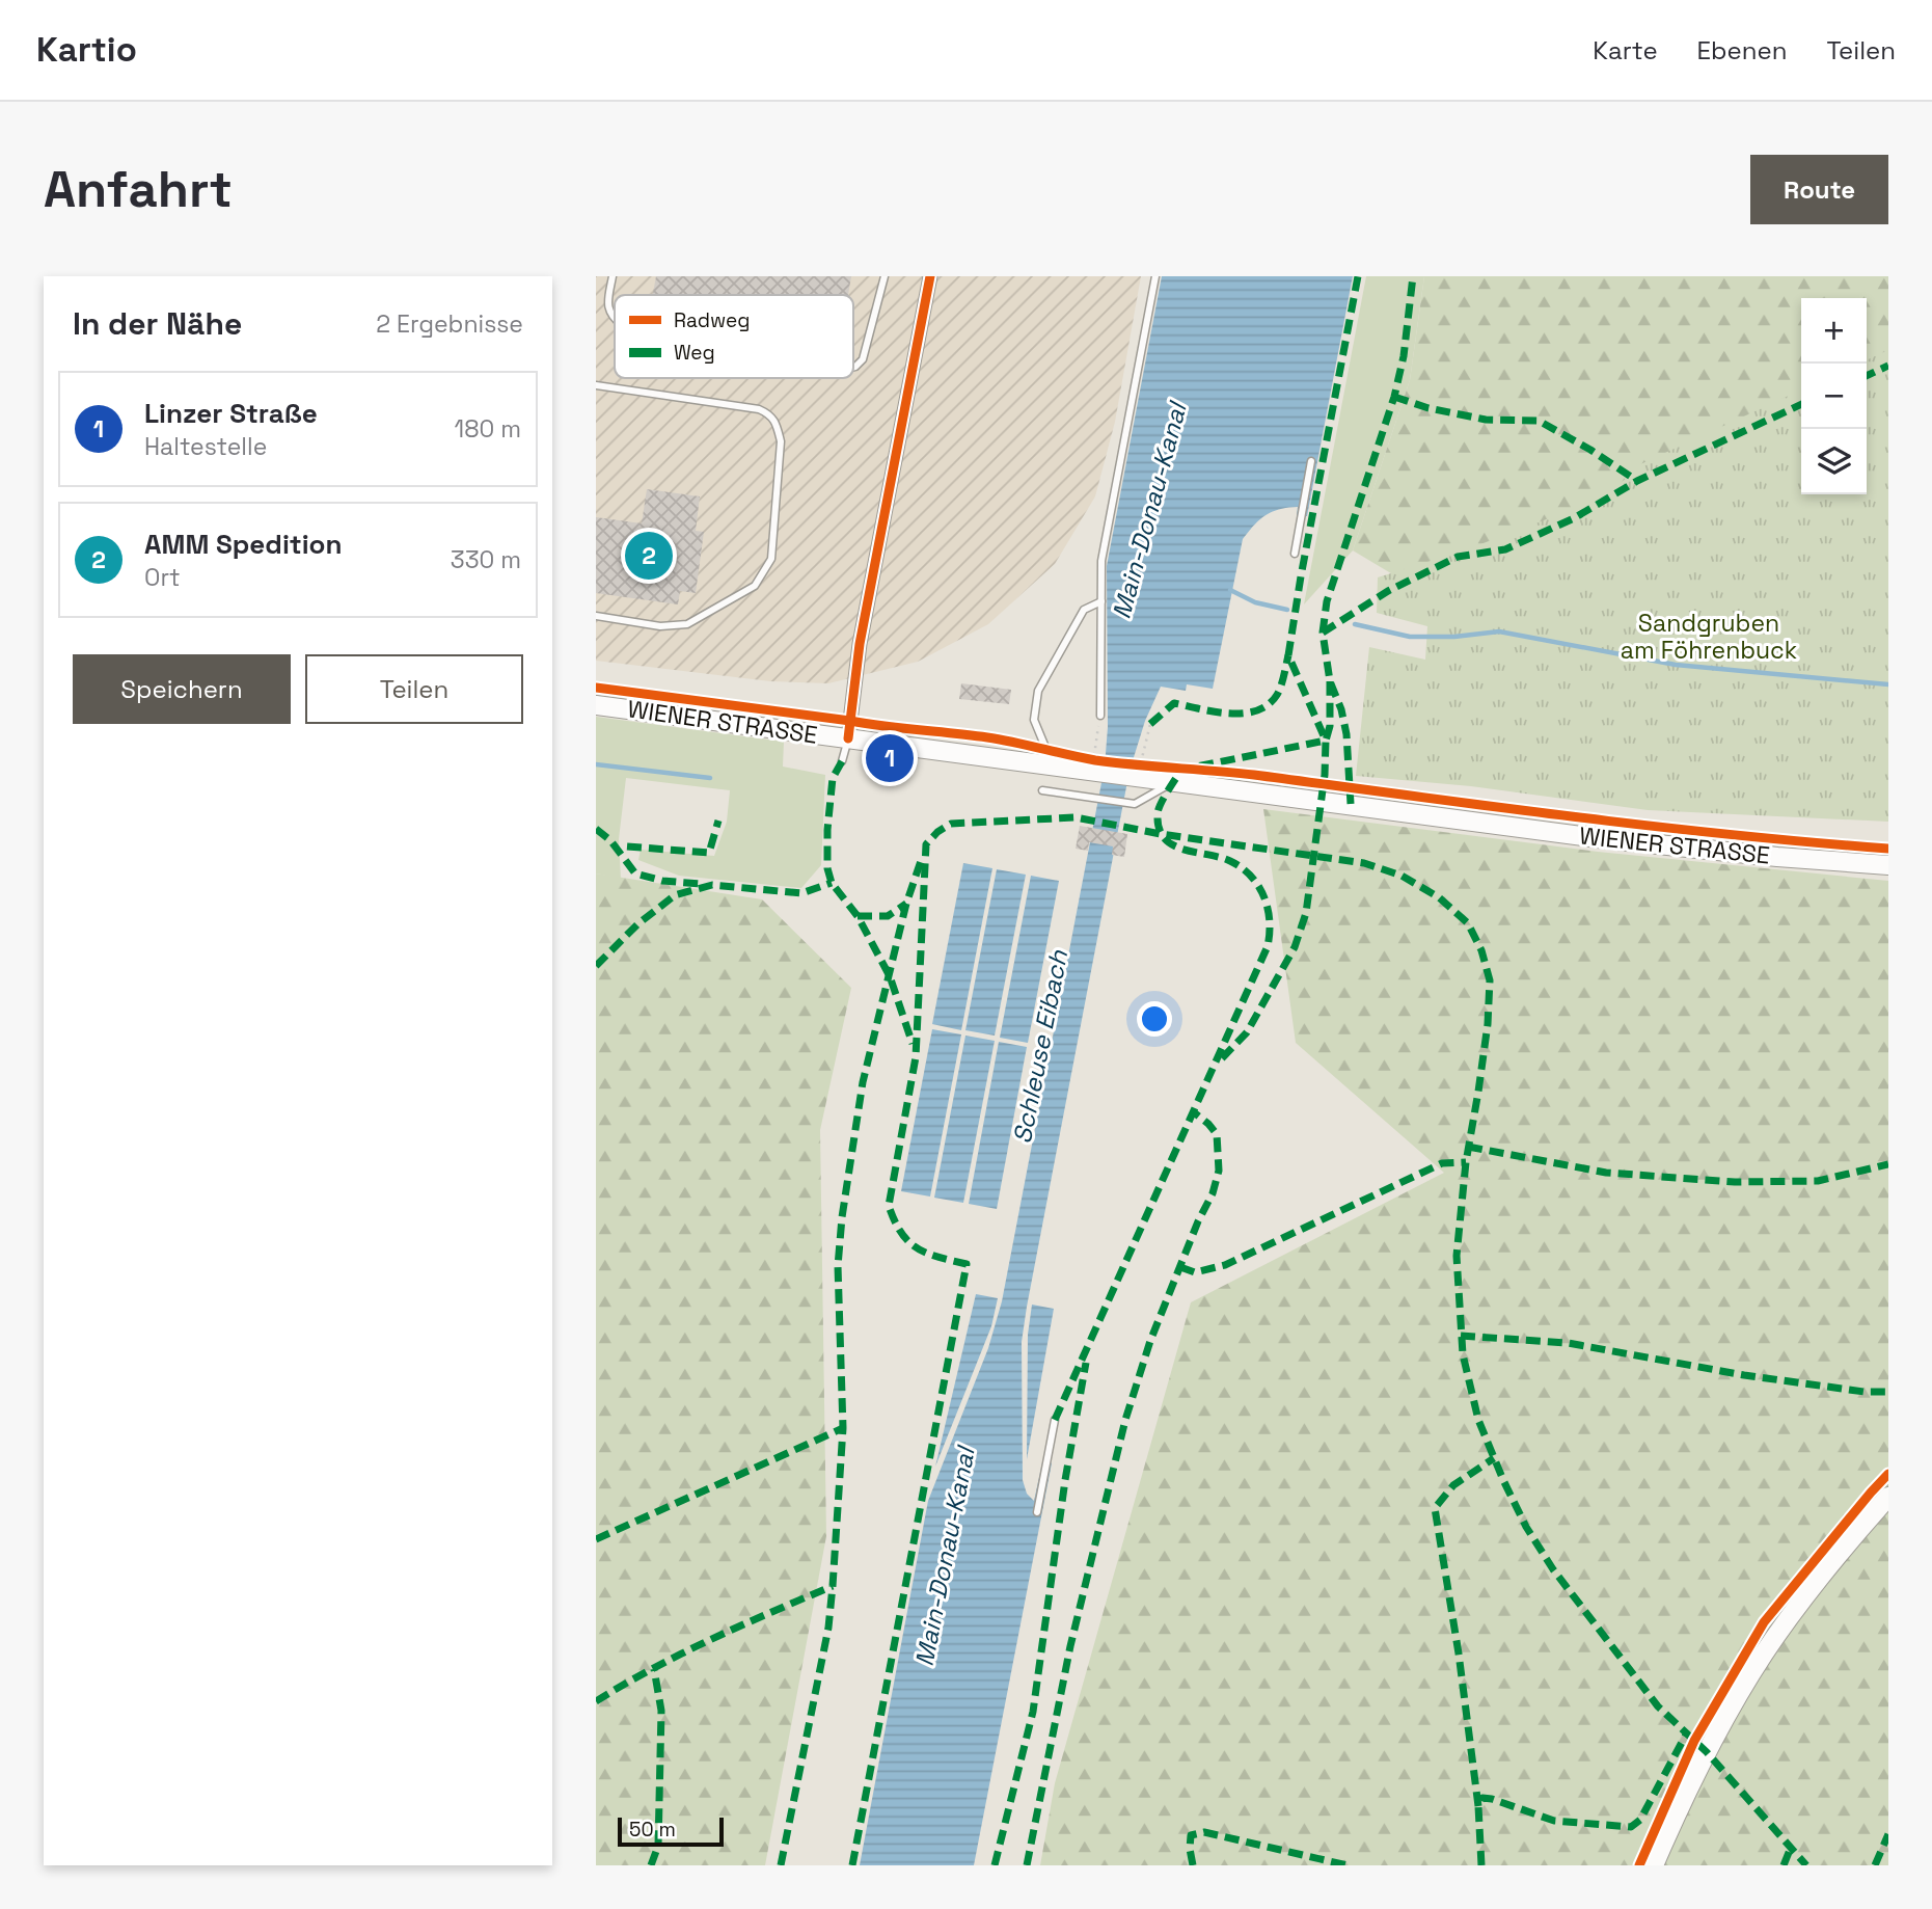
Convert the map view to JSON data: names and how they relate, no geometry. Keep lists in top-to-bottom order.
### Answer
{
  "streets": {
    "main road": ["WIENER STRASSE"]
  },
  "water": ["Main-Donau-Kanal", "Schleuse Eibach"],
  "parks": ["Sandgruben am Föhrenbuck"],
  "legend": ["Radweg", "Weg"],
  "scale_bar": "50 m",
  "page": {
    "header": "Kartio",
    "nav": ["Karte", "Ebenen", "Teilen"],
    "buttons": [
      "Route",
      ["Speichern", "Teilen"]
    ],
    "title": "Anfahrt",
    "heading": ["In der Nähe", "2 Ergebnisse"],
    "map_buttons": ["+", "−"],
    "list": [
      {
        "mark": "1",
        "name": "Linzer Straße",
        "note": "Haltestelle",
        "value": "180 m"
      },
      {
        "mark": "2",
        "name": "AMM Spedition",
        "note": "Ort",
        "value": "330 m"
      }
    ],
    "pins": ["2", "1"],
    "scale": "50 m"
  }
}
